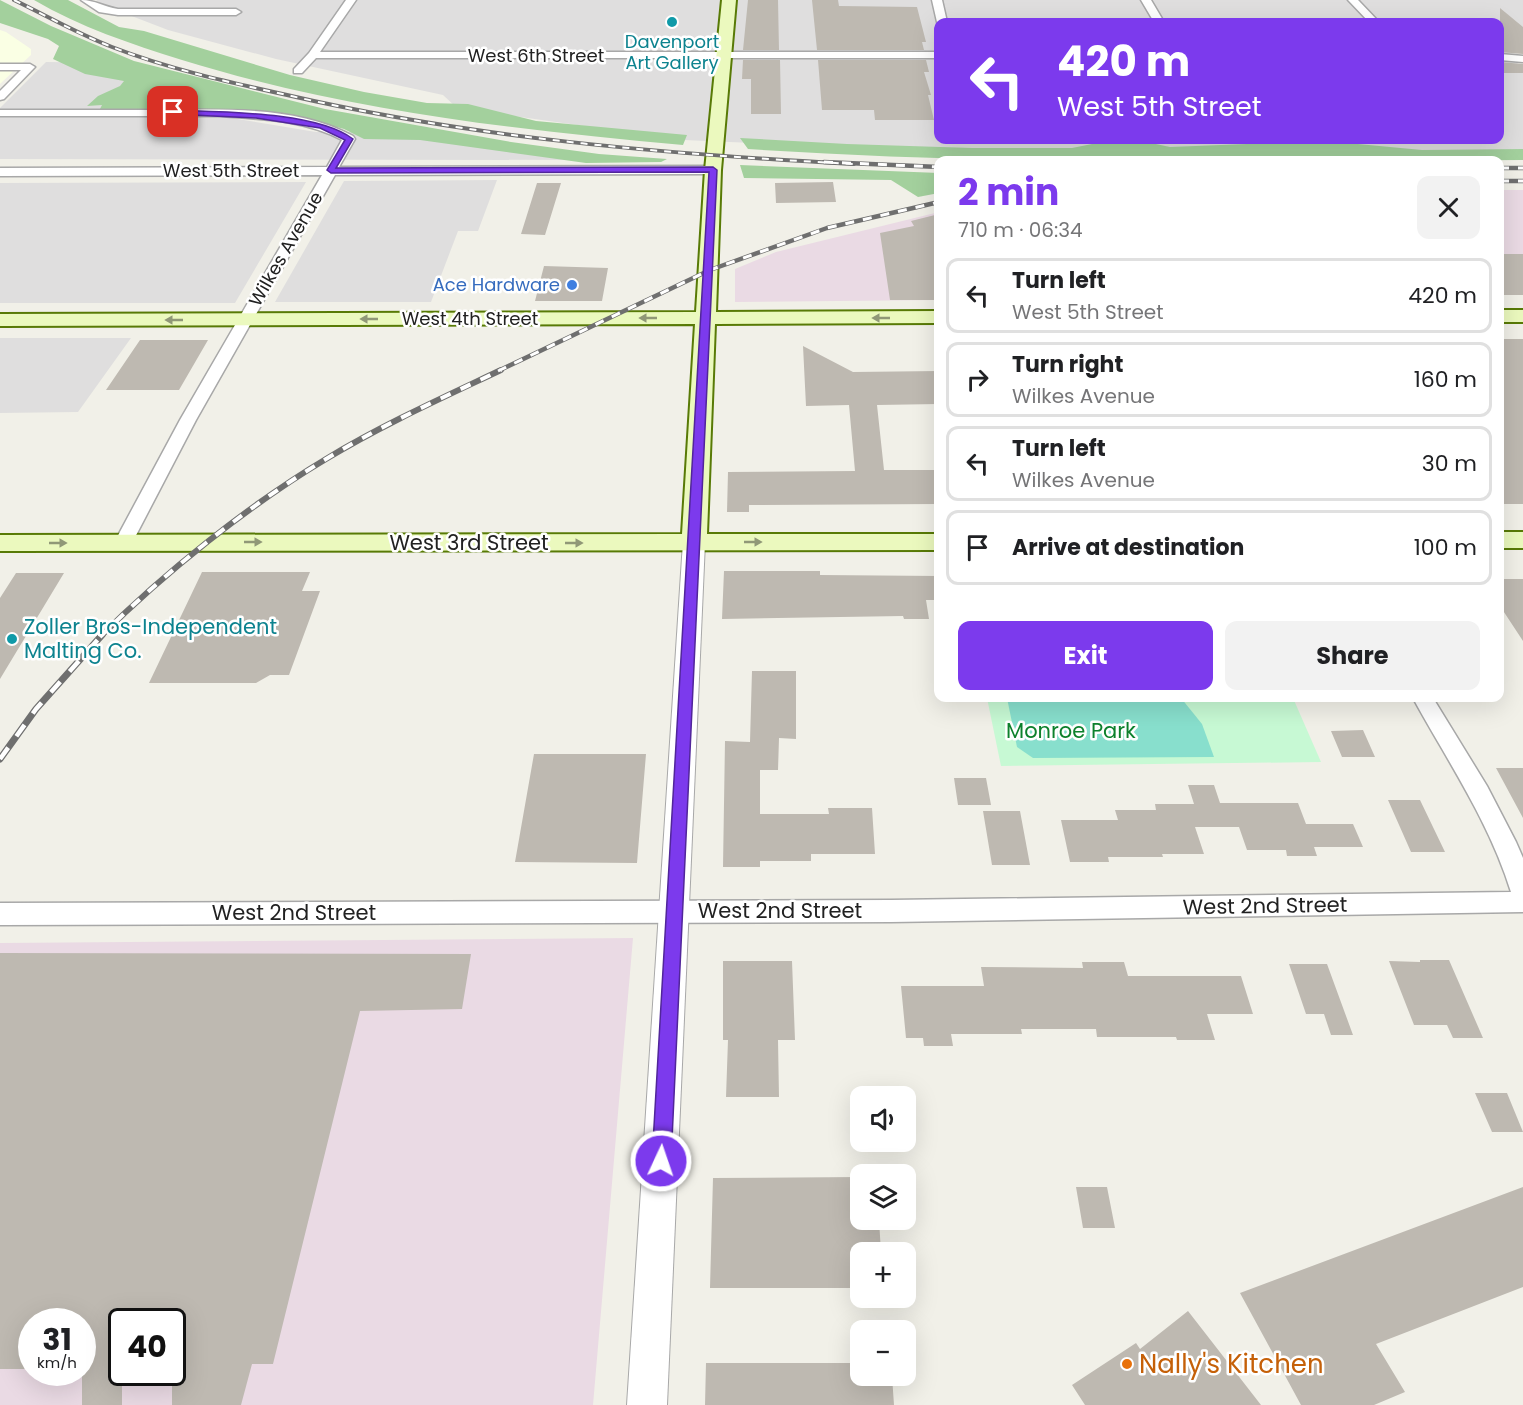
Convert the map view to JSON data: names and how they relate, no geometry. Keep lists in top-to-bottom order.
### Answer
{
  "streets": {
    "main road": ["West 4th Street", "West 3rd Street"],
    "street": [
      "West 6th Street",
      "West 5th Street",
      "Wilkes Avenue",
      "West 2nd Street"
    ]
  },
  "crossings": [
    ["West 5th Street", "Wilkes Avenue"],
    ["Wilkes Avenue", "West 4th Street"],
    ["Wilkes Avenue", "West 3rd Street"]
  ],
  "one_way": ["West 4th Street", "West 3rd Street"],
  "parks": ["Monroe Park"],
  "places": [
    "Davenport Art Gallery",
    "Ace Hardware",
    "Zoller Bros-Independent Malting Co.",
    "Nally's Kitchen"
  ],
  "page": {
    "turn": ["420 m", "West 5th Street"],
    "heading": ["2 min", "710 m · 06:34"],
    "list": [
      {
        "name": "Turn left",
        "note": "West 5th Street",
        "value": "420 m"
      },
      {
        "name": "Turn right",
        "note": "Wilkes Avenue",
        "value": "160 m"
      },
      {
        "name": "Turn left",
        "note": "Wilkes Avenue",
        "value": "30 m"
      },
      {
        "name": "Arrive at destination",
        "value": "100 m"
      }
    ],
    "buttons": ["Exit", "Share"],
    "map_buttons": ["+", "−"],
    "speed": "31 km/h",
    "limit": "40"
  }
}
